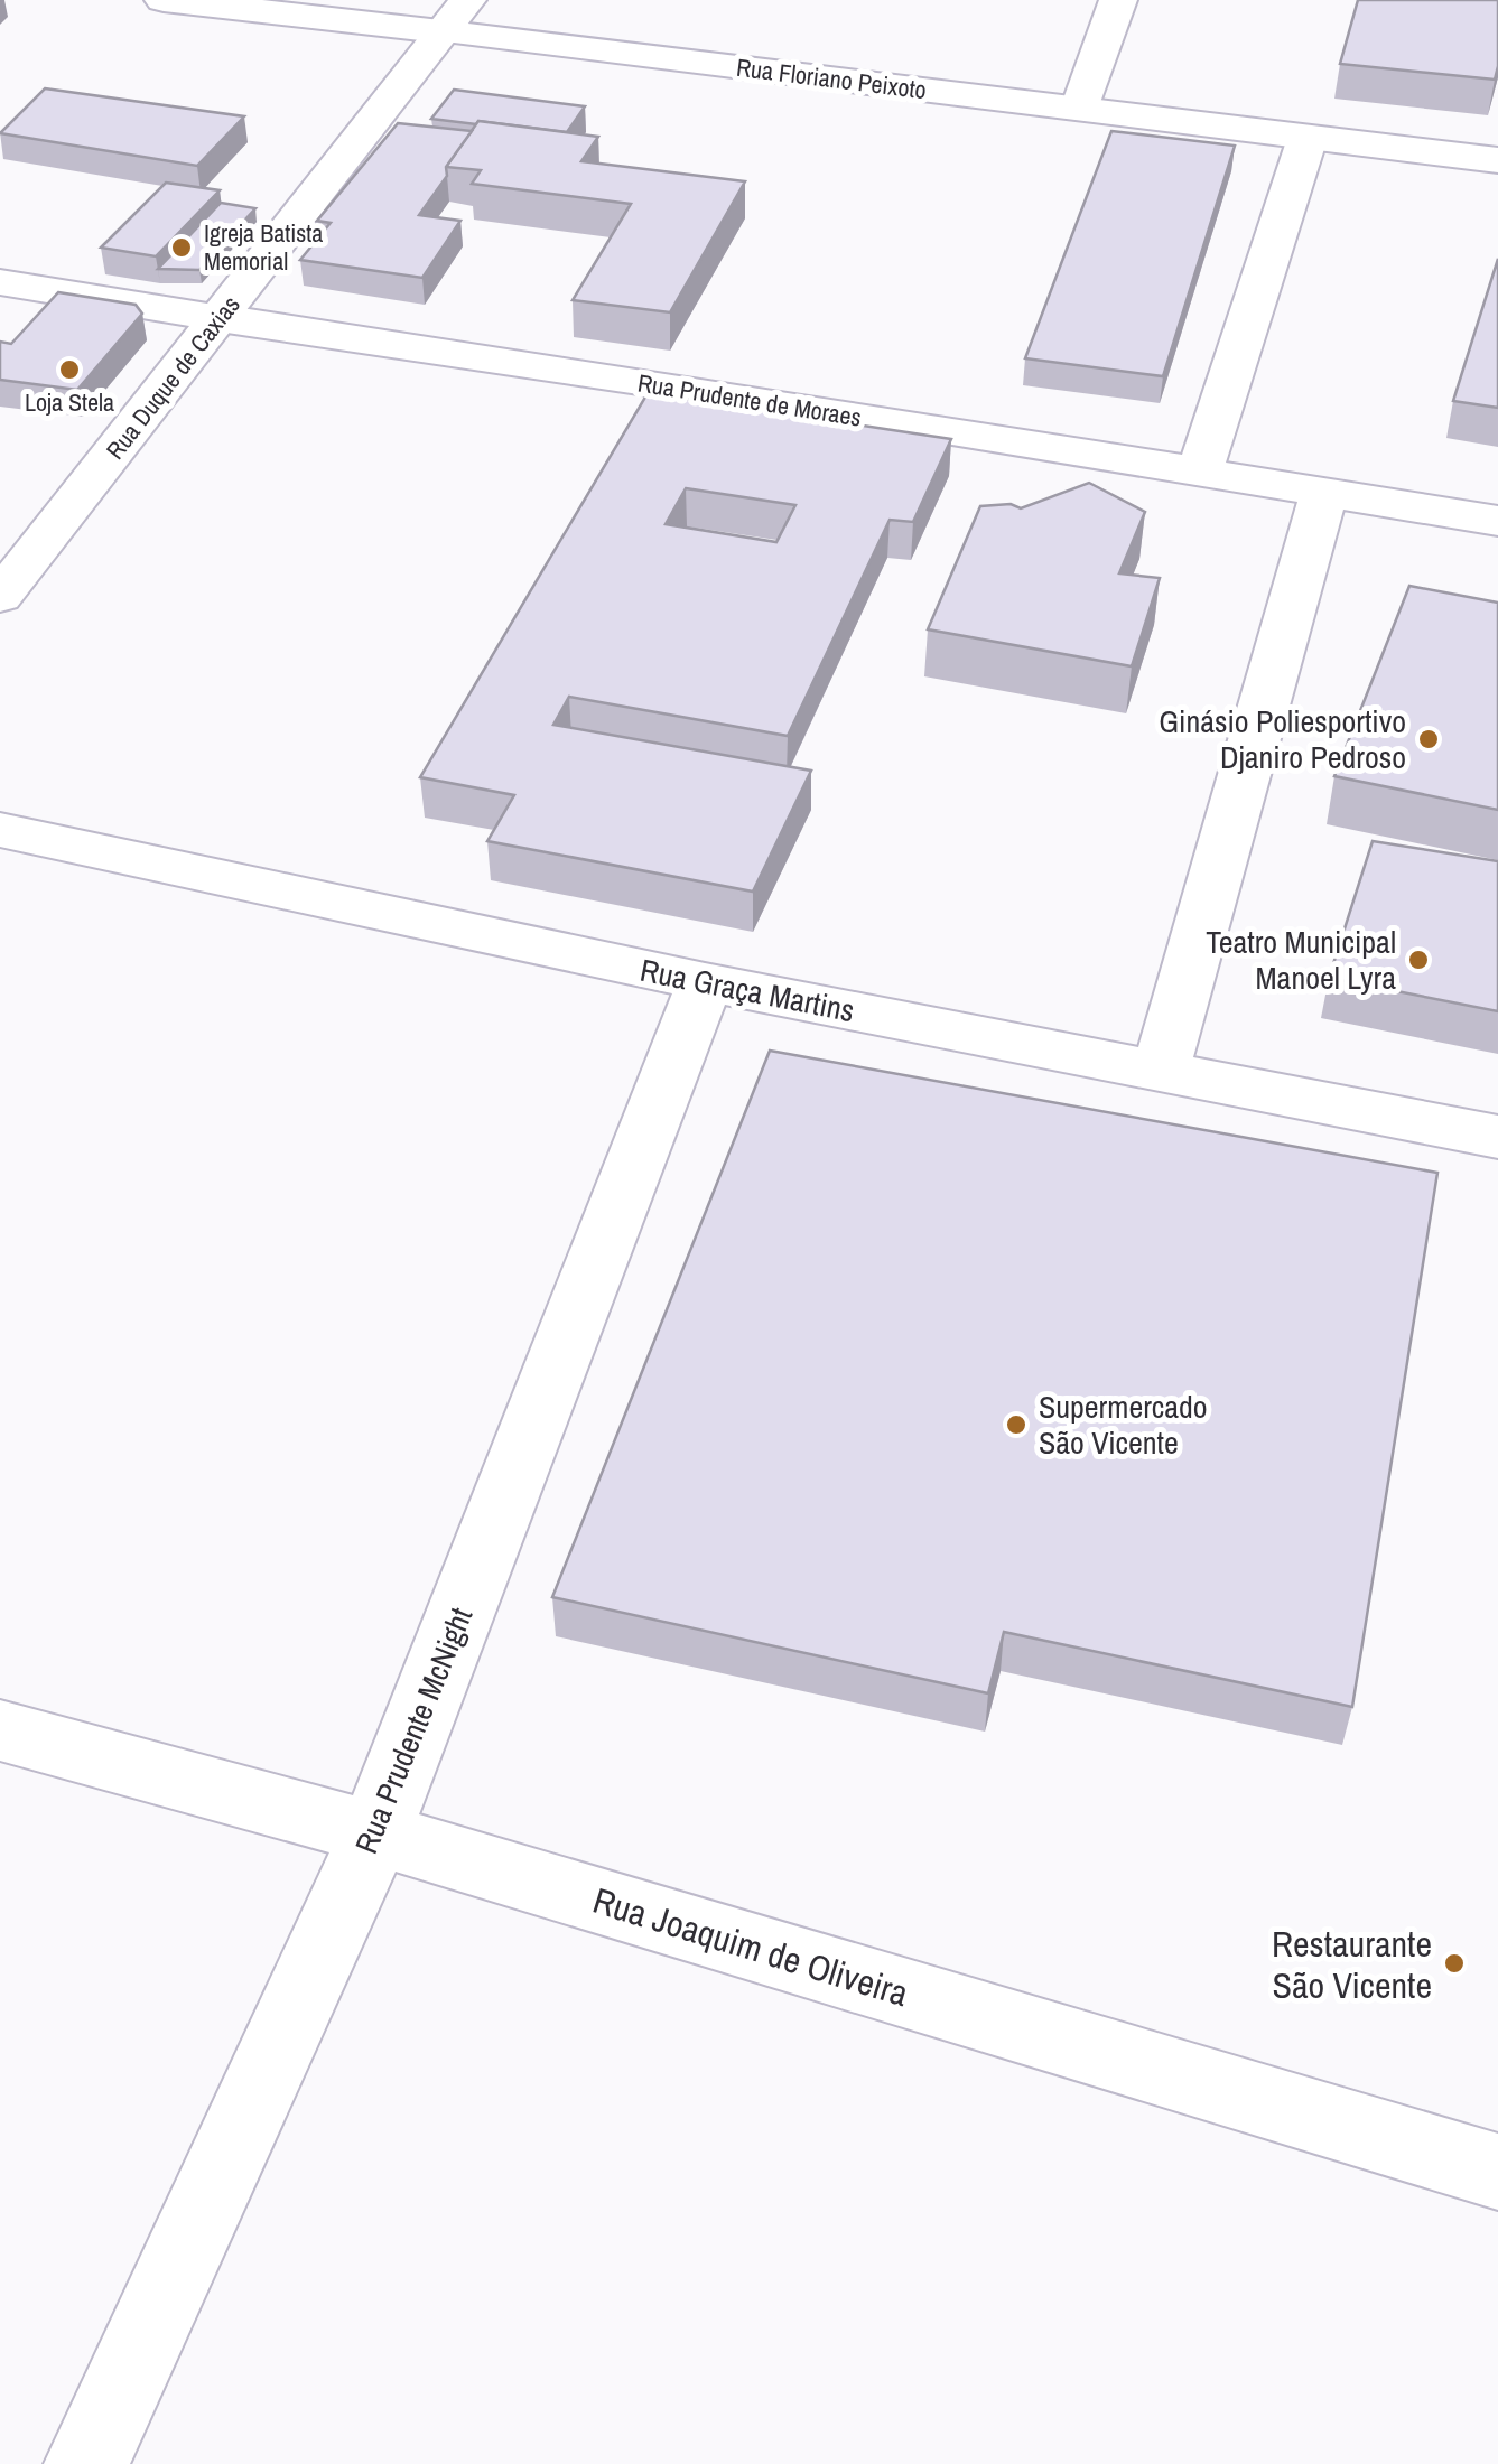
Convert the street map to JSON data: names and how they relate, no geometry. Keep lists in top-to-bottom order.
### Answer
{
  "streets": {
    "street": [
      "Rua Floriano Peixoto",
      "Rua Duque de Caxias",
      "Rua Prudente de Moraes",
      "Rua Graça Martins",
      "Rua Prudente McNight",
      "Rua Joaquim de Oliveira"
    ]
  },
  "crossings": [
    ["Rua Floriano Peixoto", "Rua Duque de Caxias"],
    ["Rua Duque de Caxias", "Rua Prudente de Moraes"],
    ["Rua Graça Martins", "Rua Prudente McNight"],
    ["Rua Prudente McNight", "Rua Joaquim de Oliveira"]
  ],
  "places": [
    "Igreja Batista Memorial",
    "Loja Stela",
    "Ginásio Poliesportivo Djaniro Pedroso",
    "Teatro Municipal Manoel Lyra",
    "Supermercado São Vicente",
    "Restaurante São Vicente"
  ]
}
